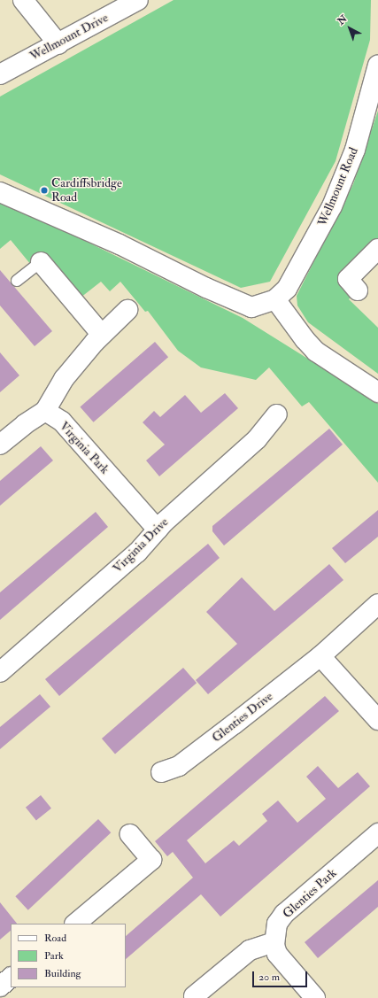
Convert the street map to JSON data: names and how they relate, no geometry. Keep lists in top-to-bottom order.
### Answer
{
  "streets": {
    "street": [
      "Wellmount Drive",
      "Wellmount Road",
      "Virginia Park",
      "Virginia Drive",
      "Glenties Drive",
      "Glenties Park"
    ]
  },
  "crossings": [
    ["Virginia Park", "Virginia Drive"]
  ],
  "places": ["Cardiffsbridge Road"],
  "legend": ["Road", "Park", "Building"],
  "scale_bar": "20 m",
  "north": "top left"
}
